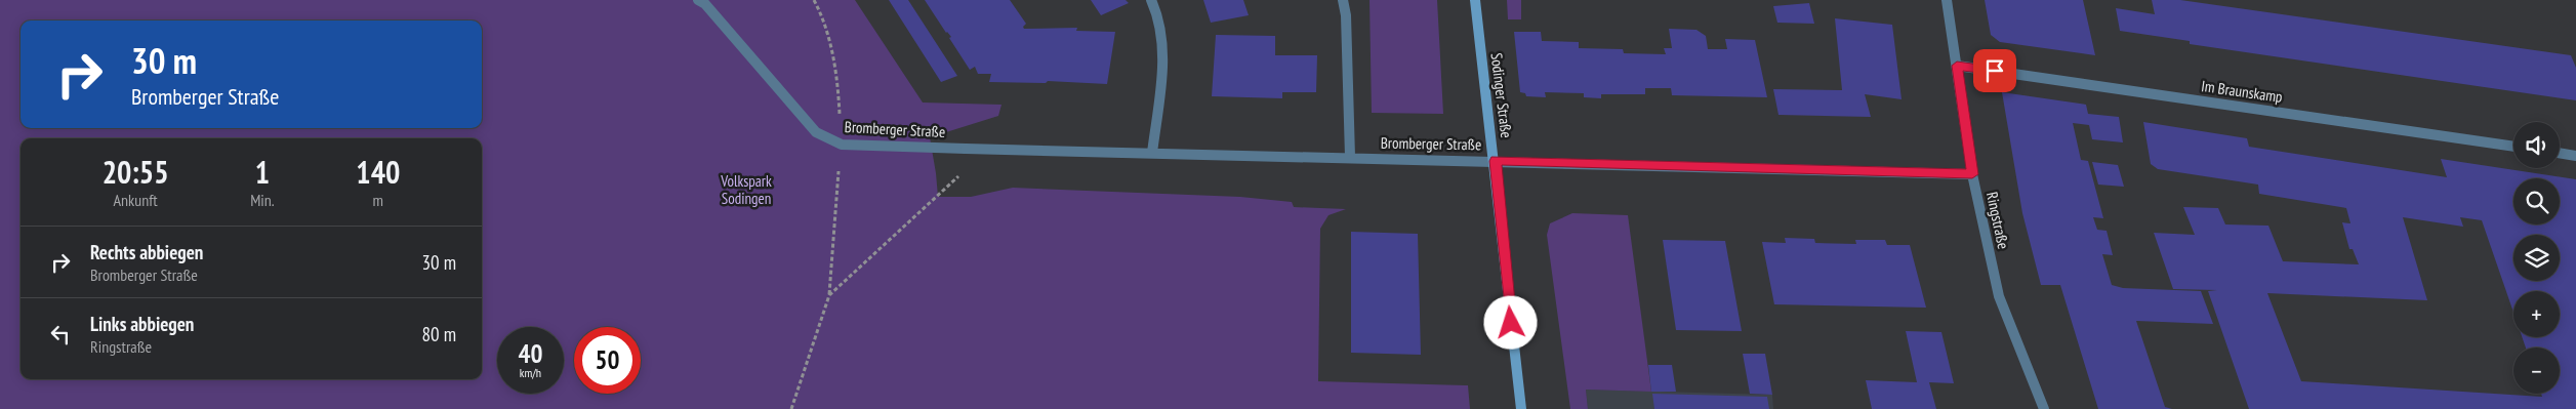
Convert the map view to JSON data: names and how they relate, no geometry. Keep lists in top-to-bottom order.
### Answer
{
  "streets": {
    "main road": ["Sodinger Straße"],
    "street": ["Im Braunskamp", "Bromberger Straße", "Ringstraße"]
  },
  "crossings": [
    ["Im Braunskamp", "Ringstraße"],
    ["Sodinger Straße", "Bromberger Straße"],
    ["Bromberger Straße", "Ringstraße"]
  ],
  "parks": ["Volkspark Sodingen"],
  "page": {
    "turn": ["30 m", "Bromberger Straße"],
    "map_buttons": ["+", "−"],
    "eta": [
      "20:55",
      "Ankunft",
      "1",
      "Min.",
      "140",
      "m"
    ],
    "list": [
      {
        "name": "Rechts abbiegen",
        "note": "Bromberger Straße",
        "value": "30 m"
      },
      {
        "name": "Links abbiegen",
        "note": "Ringstraße",
        "value": "80 m"
      }
    ],
    "speed": "40 km/h",
    "limit": "50"
  }
}
